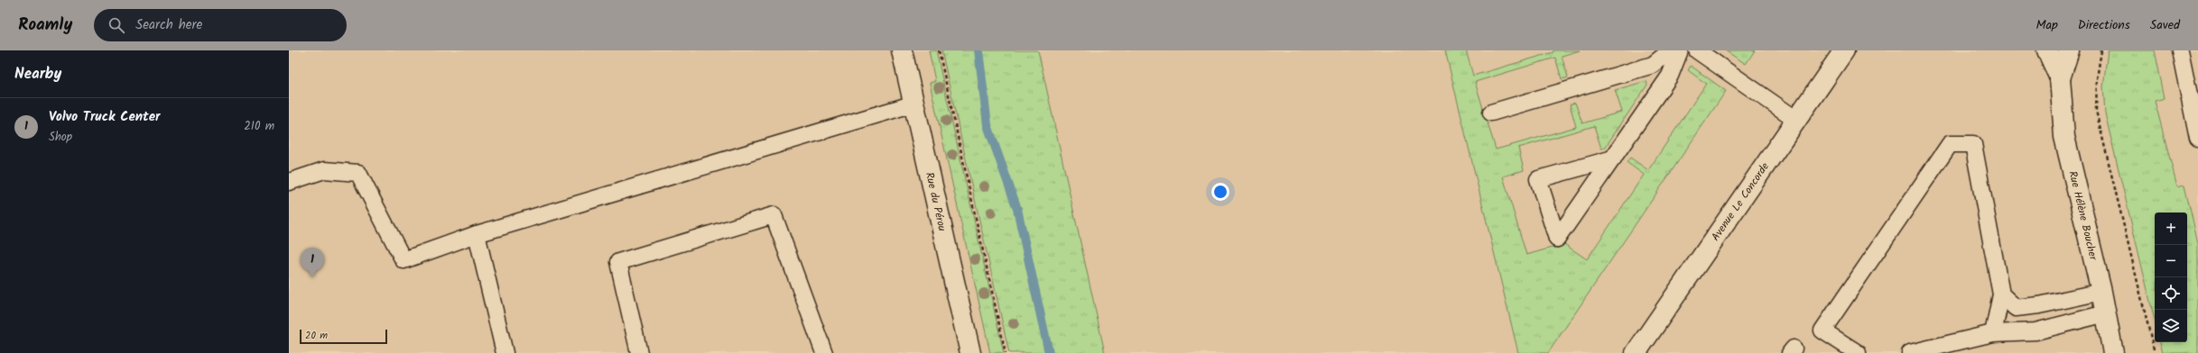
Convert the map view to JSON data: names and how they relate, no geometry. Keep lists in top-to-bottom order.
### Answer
{
  "streets": {
    "street": ["Avenue Le Concorde", "Rue du Pérou", "Rue Hélène Boucher"]
  },
  "scale_bar": "20 m",
  "page": {
    "header": "Roamly",
    "search": "Search here",
    "nav": ["Map", "Directions", "Saved"],
    "heading": "Nearby",
    "list": [
      {
        "mark": "1",
        "name": "Volvo Truck Center",
        "note": "Shop",
        "value": "210 m"
      }
    ],
    "map_buttons": ["+", "−"],
    "pins": "1",
    "scale": "20 m"
  }
}
